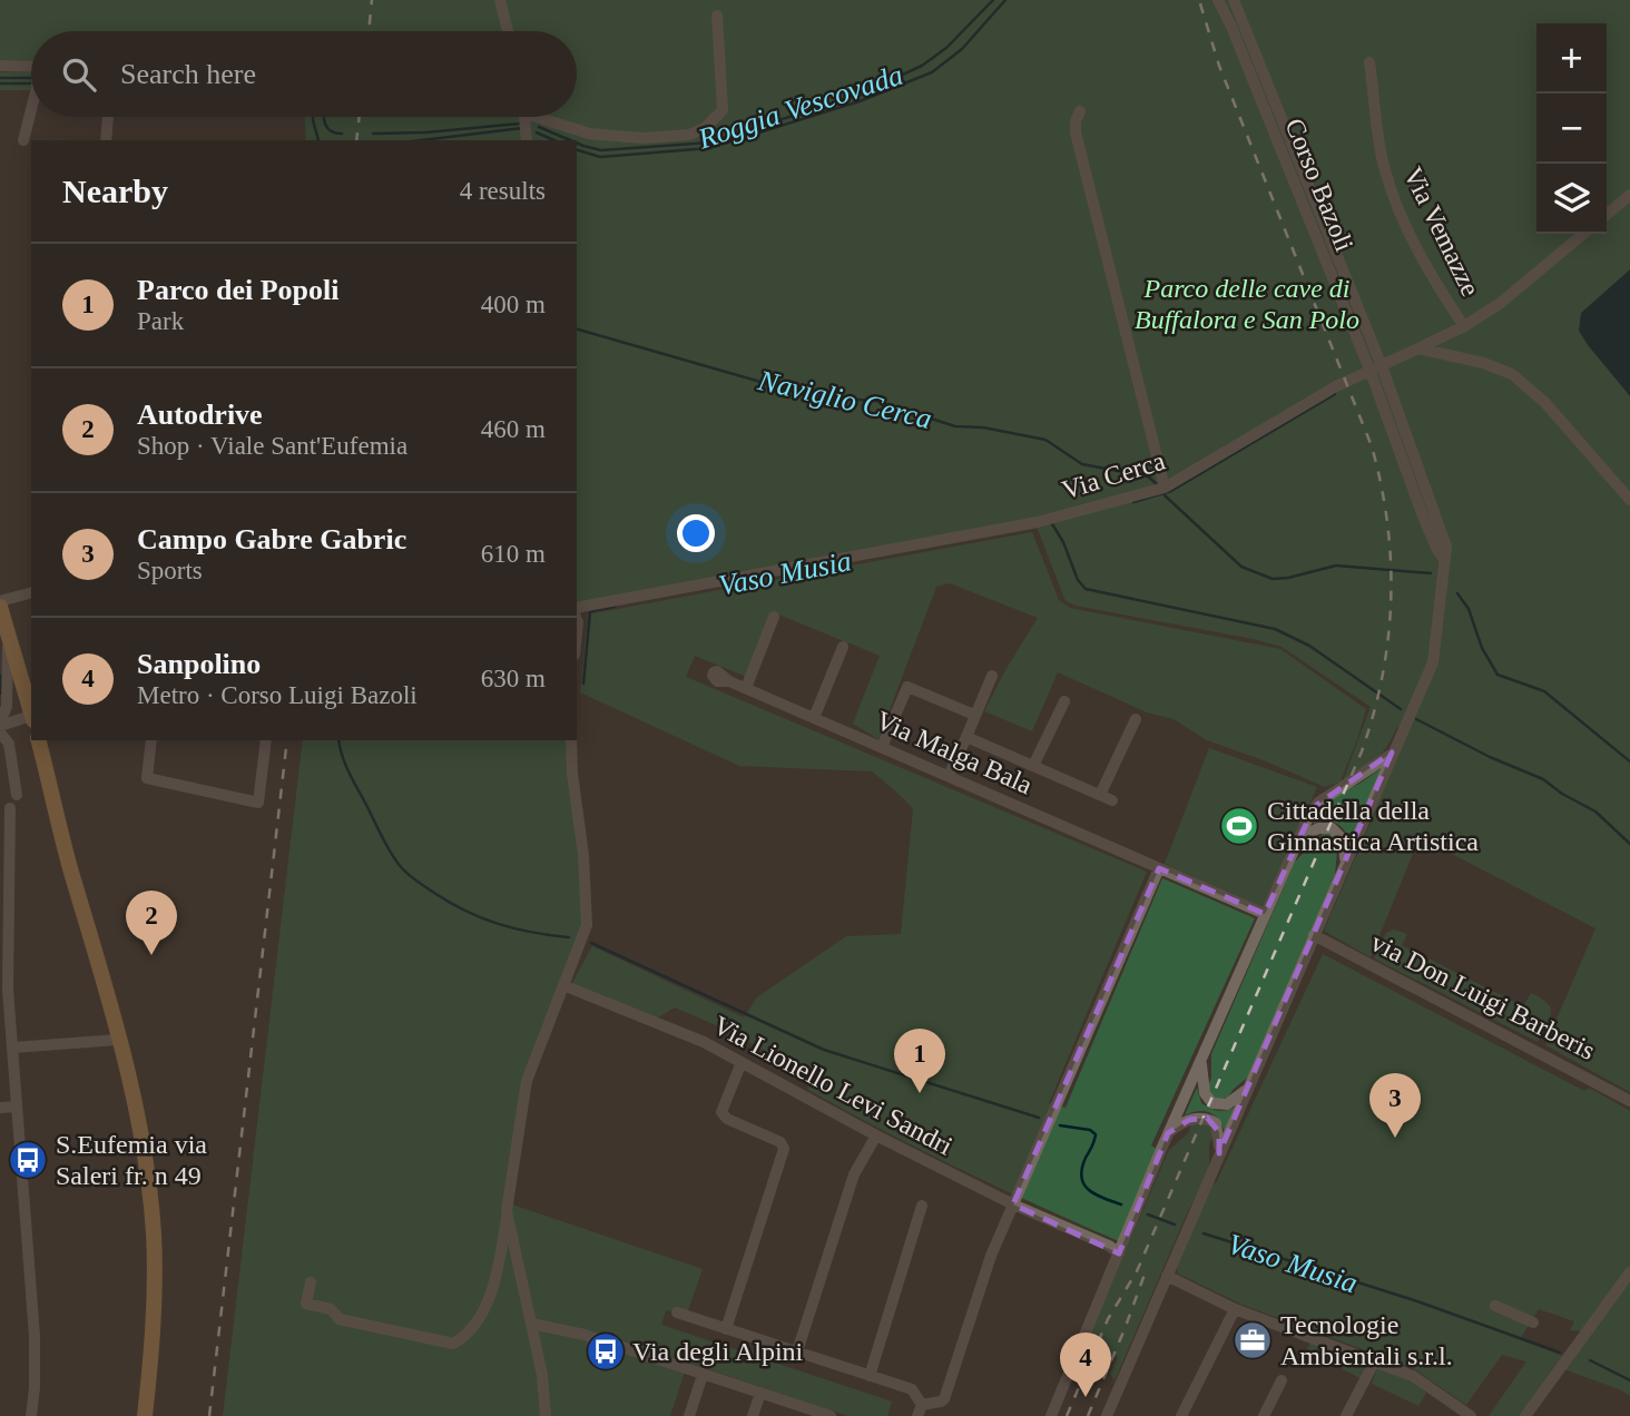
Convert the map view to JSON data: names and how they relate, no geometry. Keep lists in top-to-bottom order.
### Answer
{
  "streets": {
    "street": [
      "Corso Bazoli",
      "Via Vemazze",
      "Via Cerca",
      "Via Malga Bala",
      "via Don Luigi Barberis",
      "Via Lionello Levi Sandri"
    ]
  },
  "crossings": [
    ["Corso Bazoli", "Via Cerca"],
    ["Corso Bazoli", "via Don Luigi Barberis"],
    ["Via Vemazze", "Via Cerca"]
  ],
  "water": ["Roggia Vescovada", "Naviglio Cerca", "Vaso Musia"],
  "parks": ["Parco delle cave di Buffalora e San Polo"],
  "places": {
    "sports": ["Cittadella della Ginnastica Artistica"],
    "bus stop": ["S.Eufemia via Saleri fr. n 49", "Via degli Alpini"],
    "office": ["Tecnologie Ambientali s.r.l."]
  },
  "page": {
    "map_buttons": ["+", "−"],
    "search": "Search here",
    "heading": ["Nearby", "4 results"],
    "list": [
      {
        "mark": "1",
        "name": "Parco dei Popoli",
        "note": "Park",
        "value": "400 m"
      },
      {
        "mark": "2",
        "name": "Autodrive",
        "note": "Shop · Viale Sant'Eufemia",
        "value": "460 m"
      },
      {
        "mark": "3",
        "name": "Campo Gabre Gabric",
        "note": "Sports",
        "value": "610 m"
      },
      {
        "mark": "4",
        "name": "Sanpolino",
        "note": "Metro · Corso Luigi Bazoli",
        "value": "630 m"
      }
    ],
    "pins": [
      "2",
      "1",
      "3",
      "4"
    ]
  }
}
